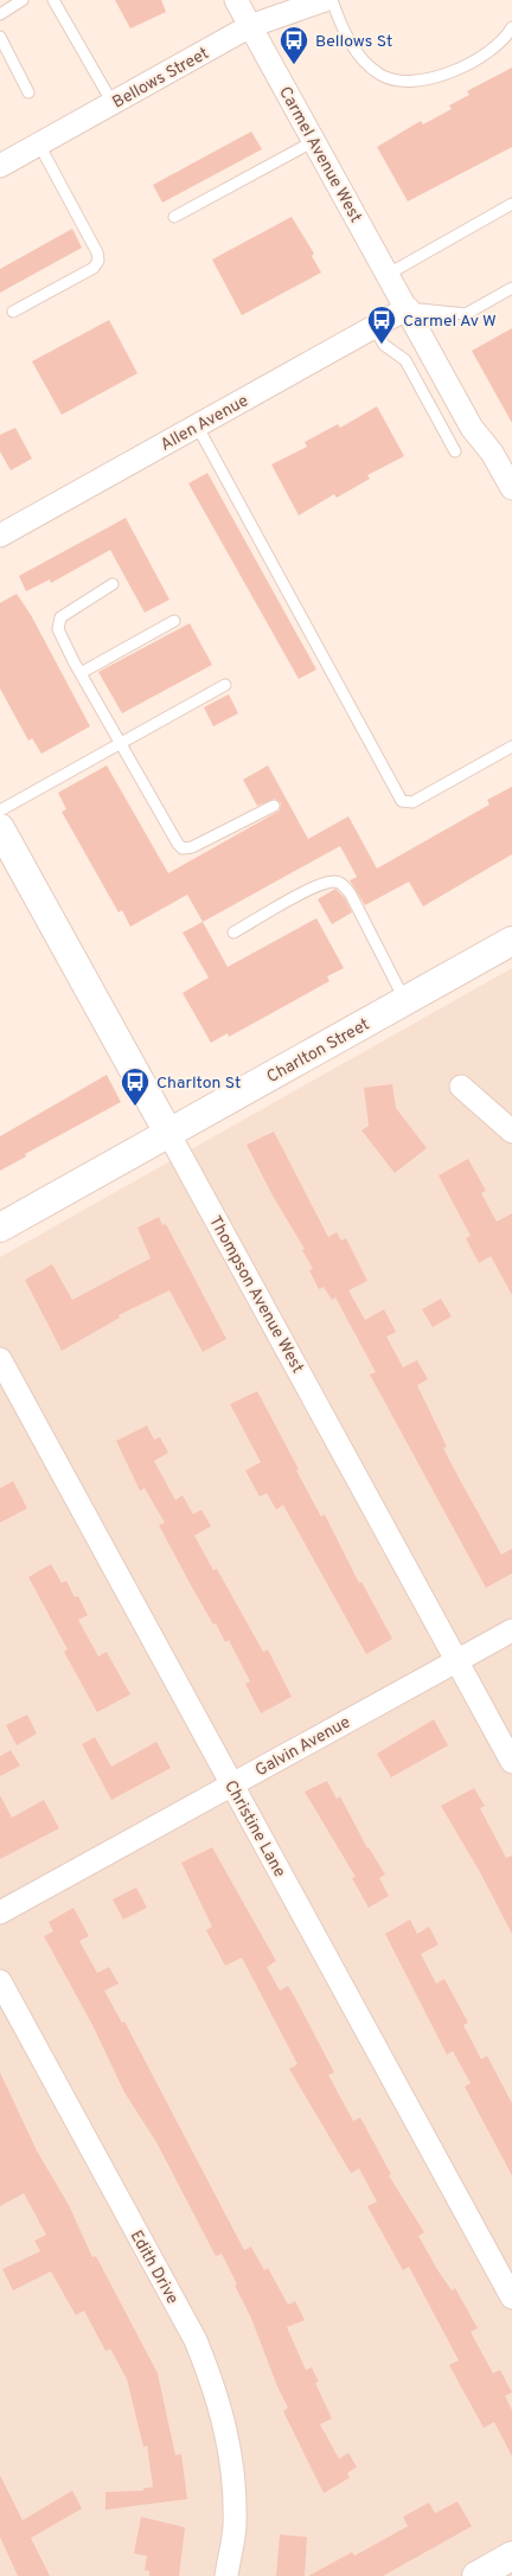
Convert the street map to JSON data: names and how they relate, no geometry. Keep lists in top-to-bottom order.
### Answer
{
  "streets": {
    "street": [
      "Bellows Street",
      "Carmel Avenue West",
      "Allen Avenue",
      "Charlton Street",
      "Thompson Avenue West",
      "Galvin Avenue",
      "Christine Lane",
      "Edith Drive"
    ]
  },
  "crossings": [
    ["Bellows Street", "Carmel Avenue West"],
    ["Carmel Avenue West", "Allen Avenue"],
    ["Charlton Street", "Thompson Avenue West"],
    ["Thompson Avenue West", "Galvin Avenue"],
    ["Galvin Avenue", "Christine Lane"]
  ],
  "places": {
    "bus stop": ["Bellows St", "Carmel Av W", "Charlton St"]
  }
}
